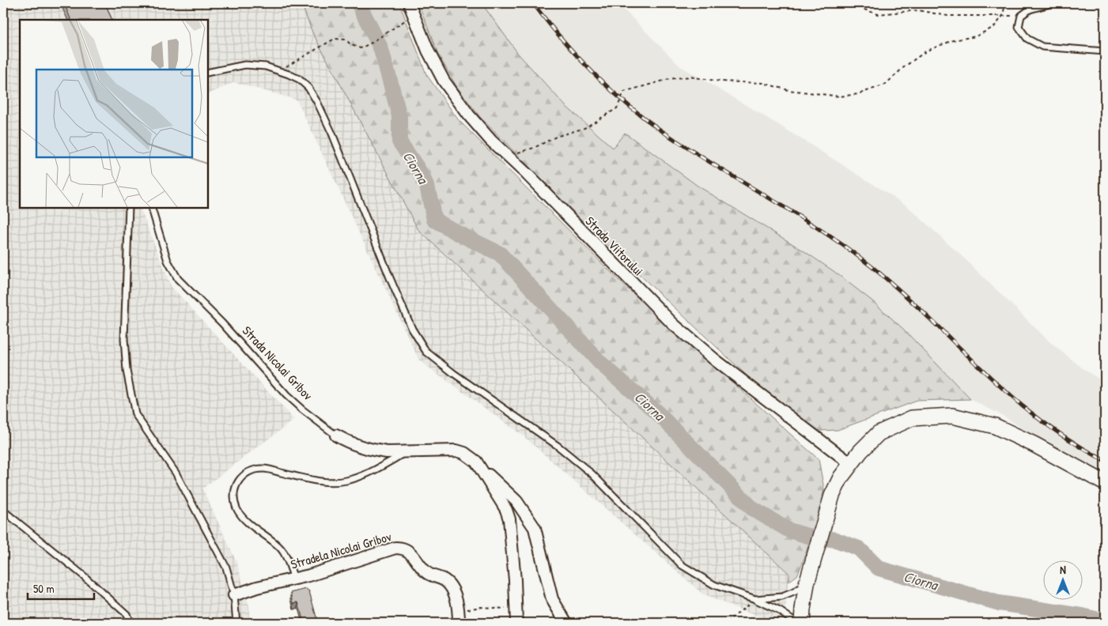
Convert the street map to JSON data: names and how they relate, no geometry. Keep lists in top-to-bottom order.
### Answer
{
  "streets": {
    "street": ["Strada Viitorului", "Strada Nicolai Gribov", "Stradela Nicolai Gribov"]
  },
  "water": ["Ciorna"],
  "scale_bar": "50 m",
  "north": "top"
}
